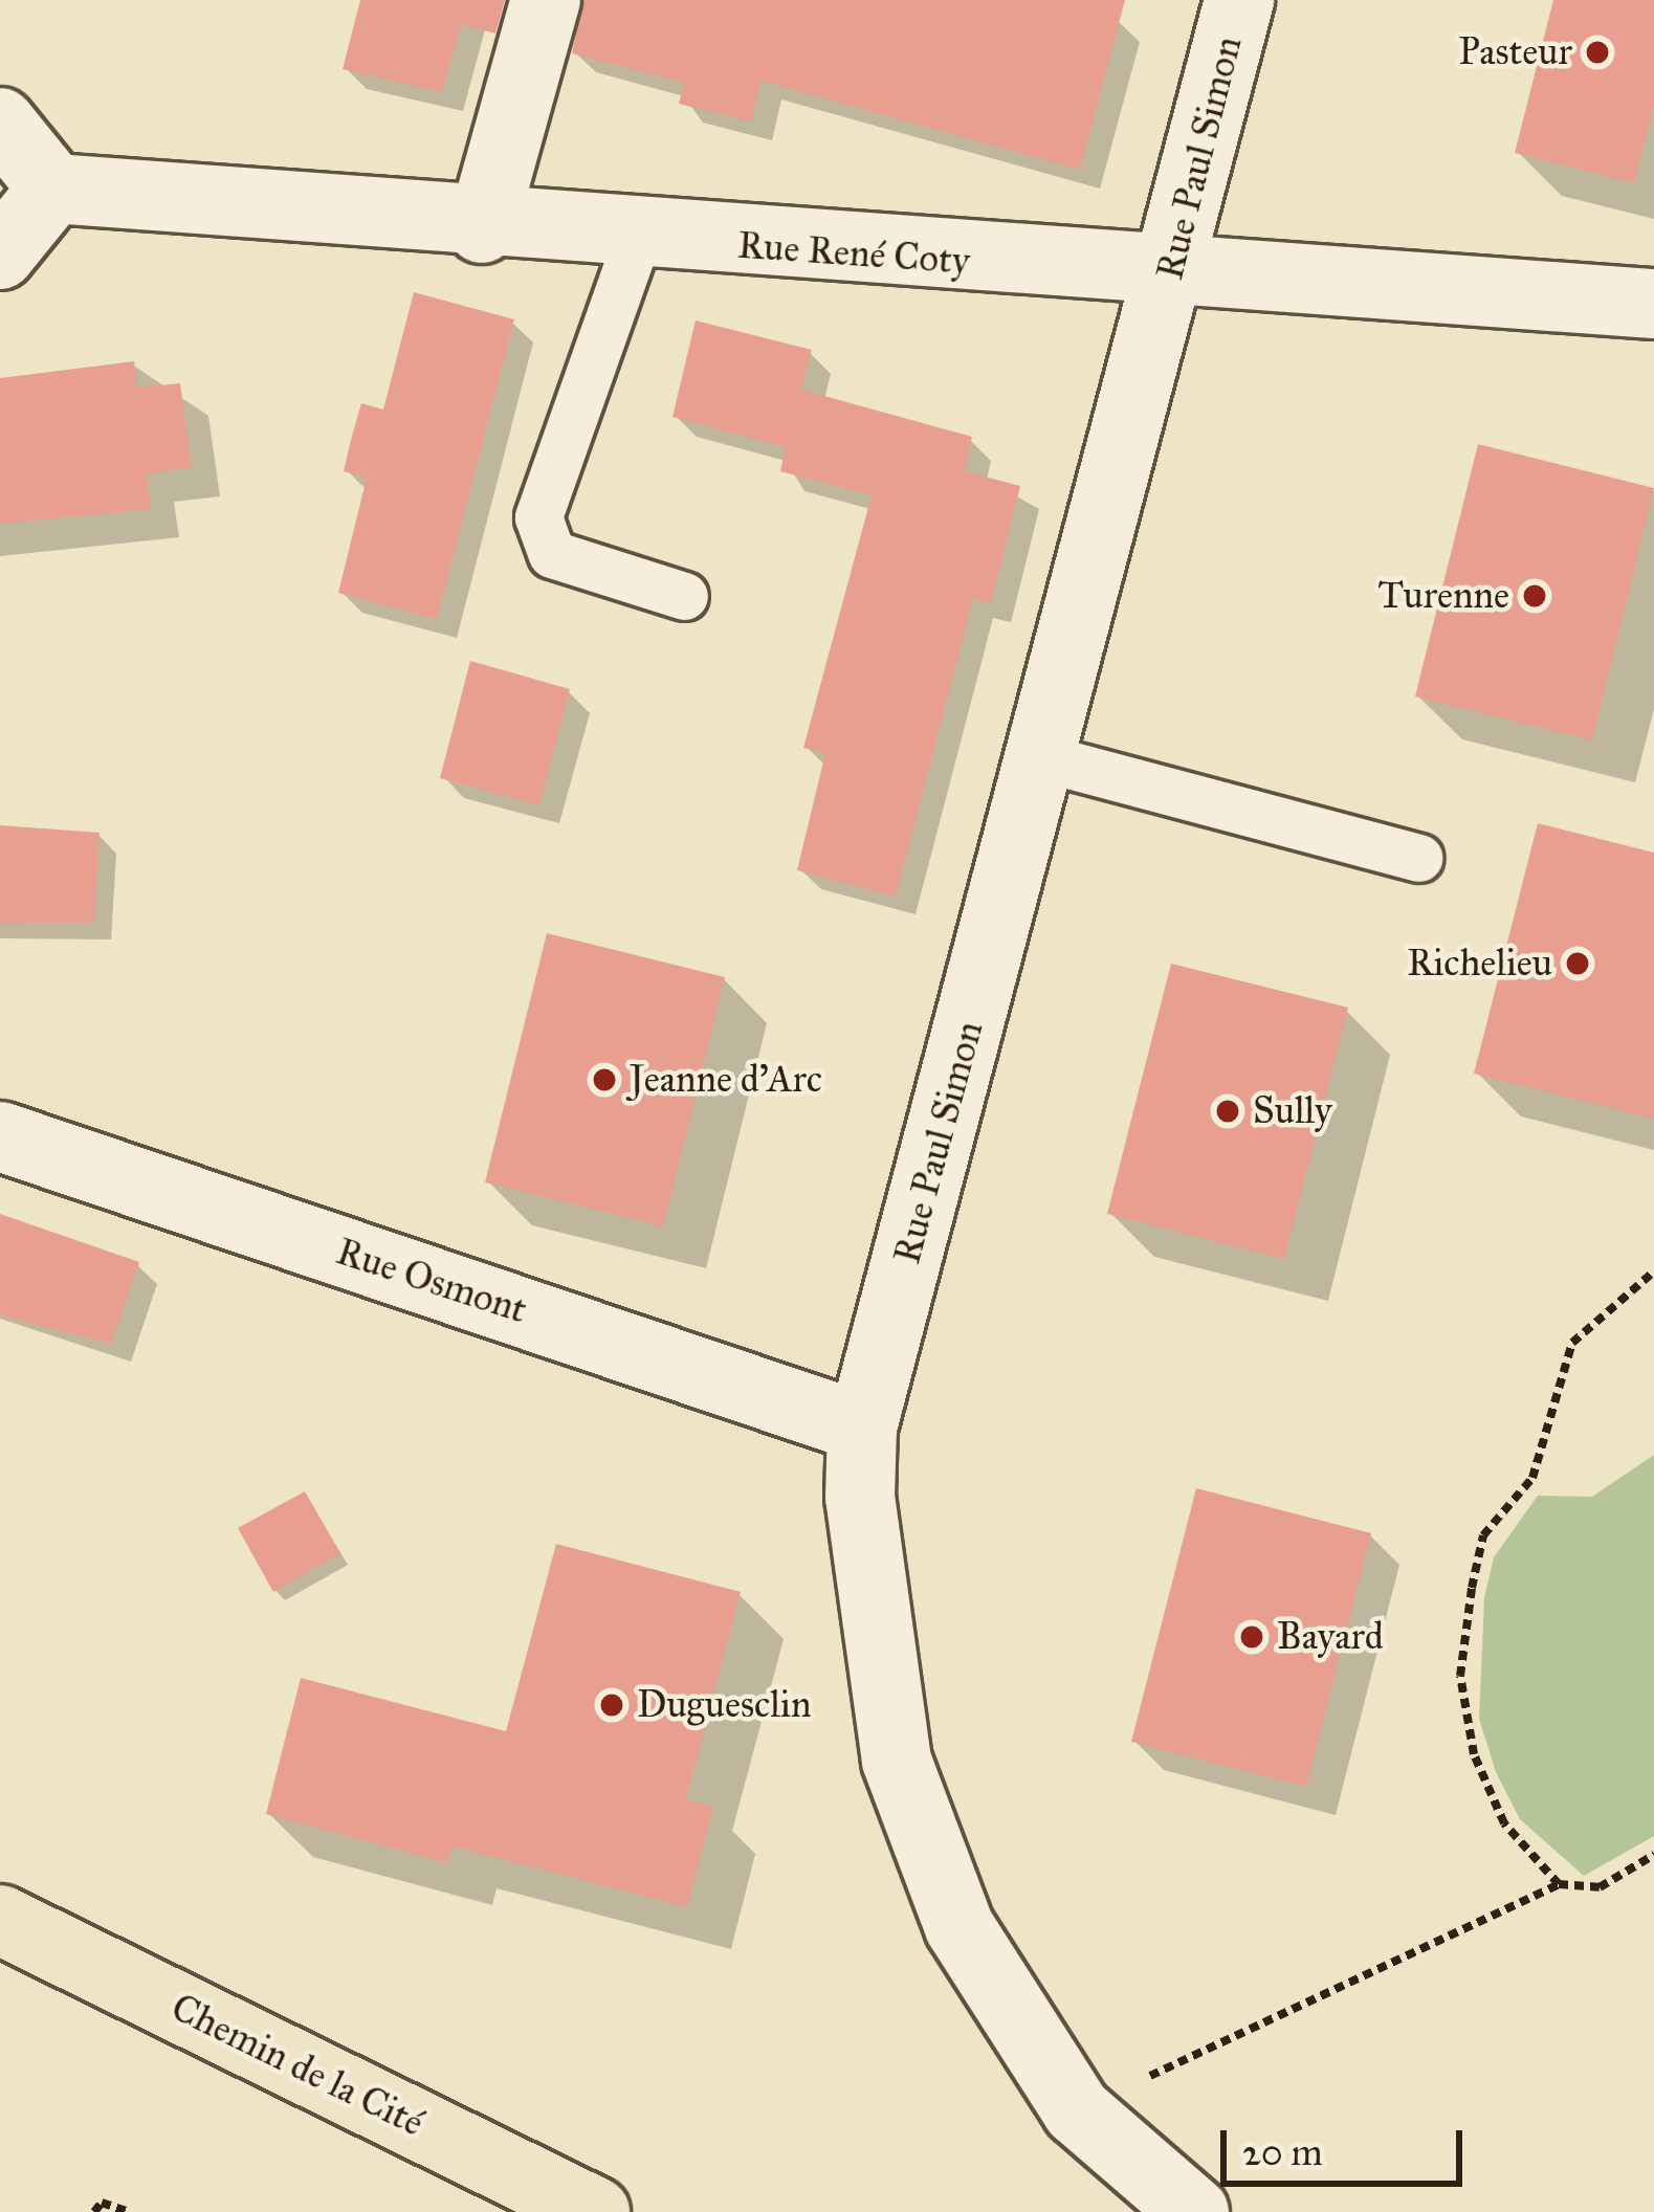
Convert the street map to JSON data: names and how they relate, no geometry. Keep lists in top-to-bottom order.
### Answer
{
  "streets": {
    "main road": ["Chemin de la Cité"],
    "street": ["Rue Paul Simon", "Rue René Coty", "Rue Osmont"]
  },
  "crossings": [
    ["Rue Paul Simon", "Rue René Coty"],
    ["Rue Paul Simon", "Rue Osmont"]
  ],
  "places": [
    "Pasteur",
    "Turenne",
    "Richelieu",
    "Jeanne d'Arc",
    "Sully",
    "Bayard",
    "Duguesclin"
  ],
  "scale_bar": "20 m"
}
